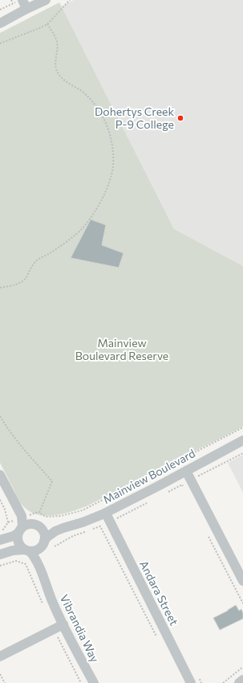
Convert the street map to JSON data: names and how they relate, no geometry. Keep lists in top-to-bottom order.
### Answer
{
  "streets": {
    "street": ["Mainview Boulevard", "Andara Street", "Vibrandia Way"]
  },
  "crossings": [
    ["Mainview Boulevard", "Andara Street"],
    ["Mainview Boulevard", "Vibrandia Way"]
  ],
  "parks": ["Mainview Boulevard Reserve"],
  "places": ["Dohertys Creek P-9 College"]
}
